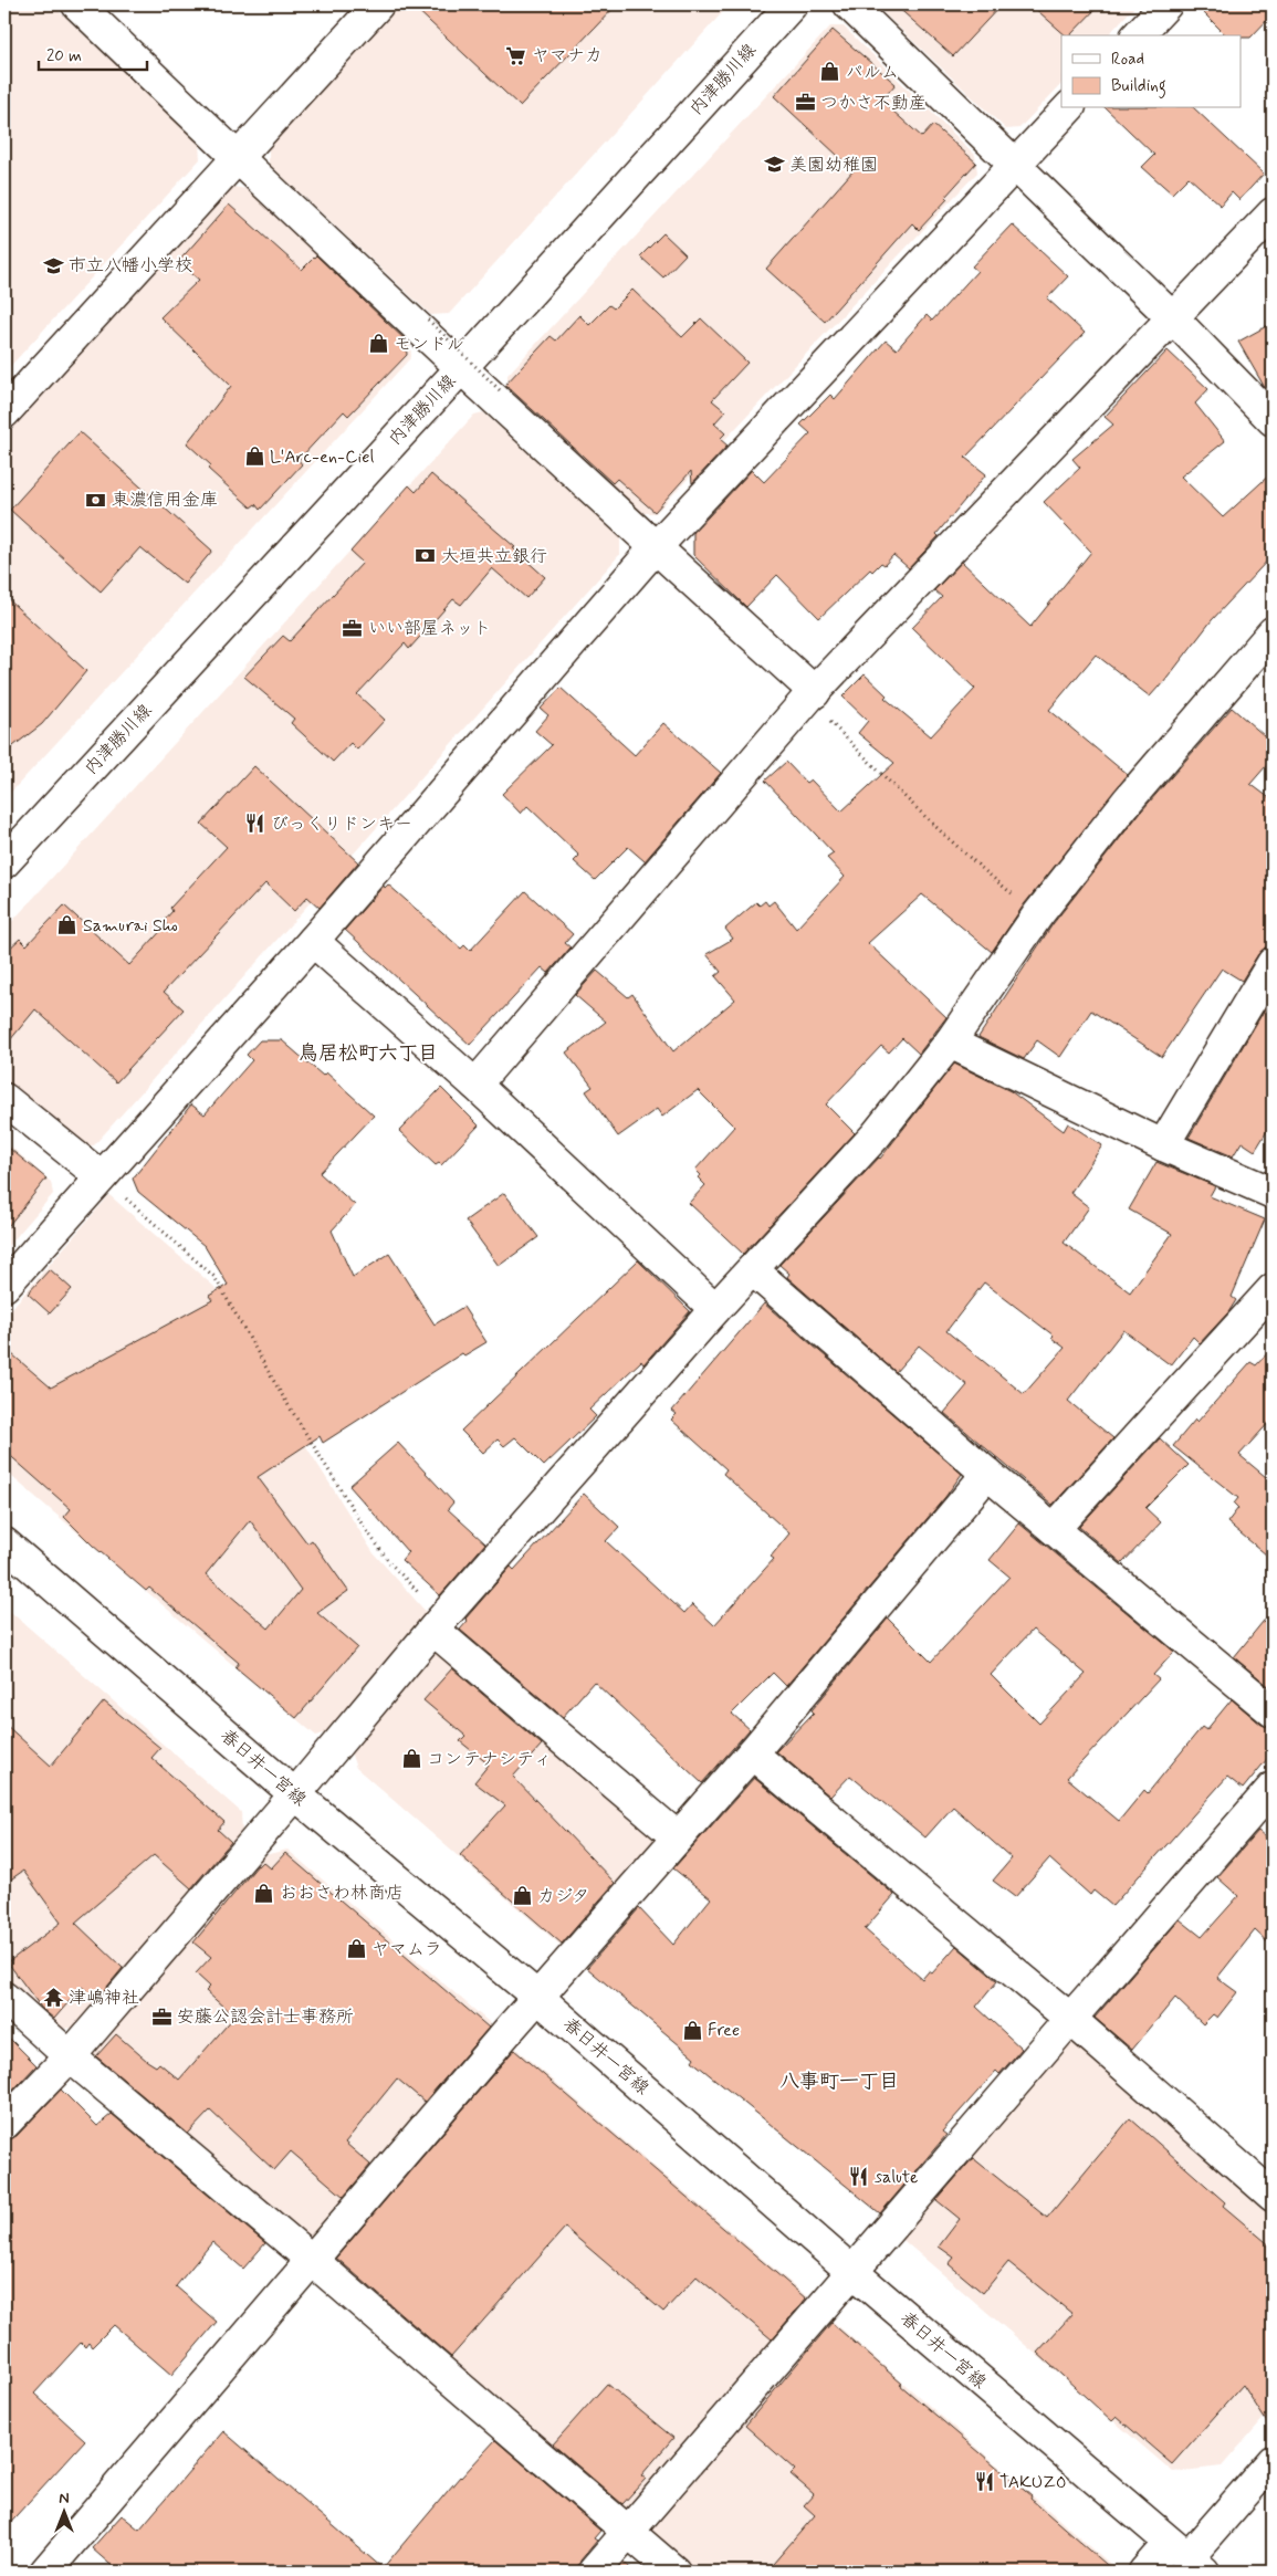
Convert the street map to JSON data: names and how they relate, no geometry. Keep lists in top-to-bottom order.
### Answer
{
  "streets": {
    "street": ["内津勝川線", "春日井一宮線"]
  },
  "districts": ["鳥居松町六丁目", "八事町一丁目"],
  "places": {
    "supermarket": ["ヤマナカ"],
    "shop": [
      "パルム",
      "モンドル",
      "L'Arc-en-Ciel",
      "Samurai Sho",
      "コンテナシティ",
      "おおさわ林商店",
      "カジタ",
      "ヤマムラ",
      "Free"
    ],
    "office": ["つかさ不動産", "いい部屋ネット", "安藤公認会計士事務所"],
    "school or university": ["美園幼稚園", "市立八幡小学校"],
    "bank": ["東濃信用金庫", "大垣共立銀行"],
    "restaurant": ["びっくりドンキー", "salute", "TAKUZO"],
    "temple": ["津嶋神社"]
  },
  "legend": ["Road", "Building"],
  "scale_bar": "20 m",
  "north": "top"
}
